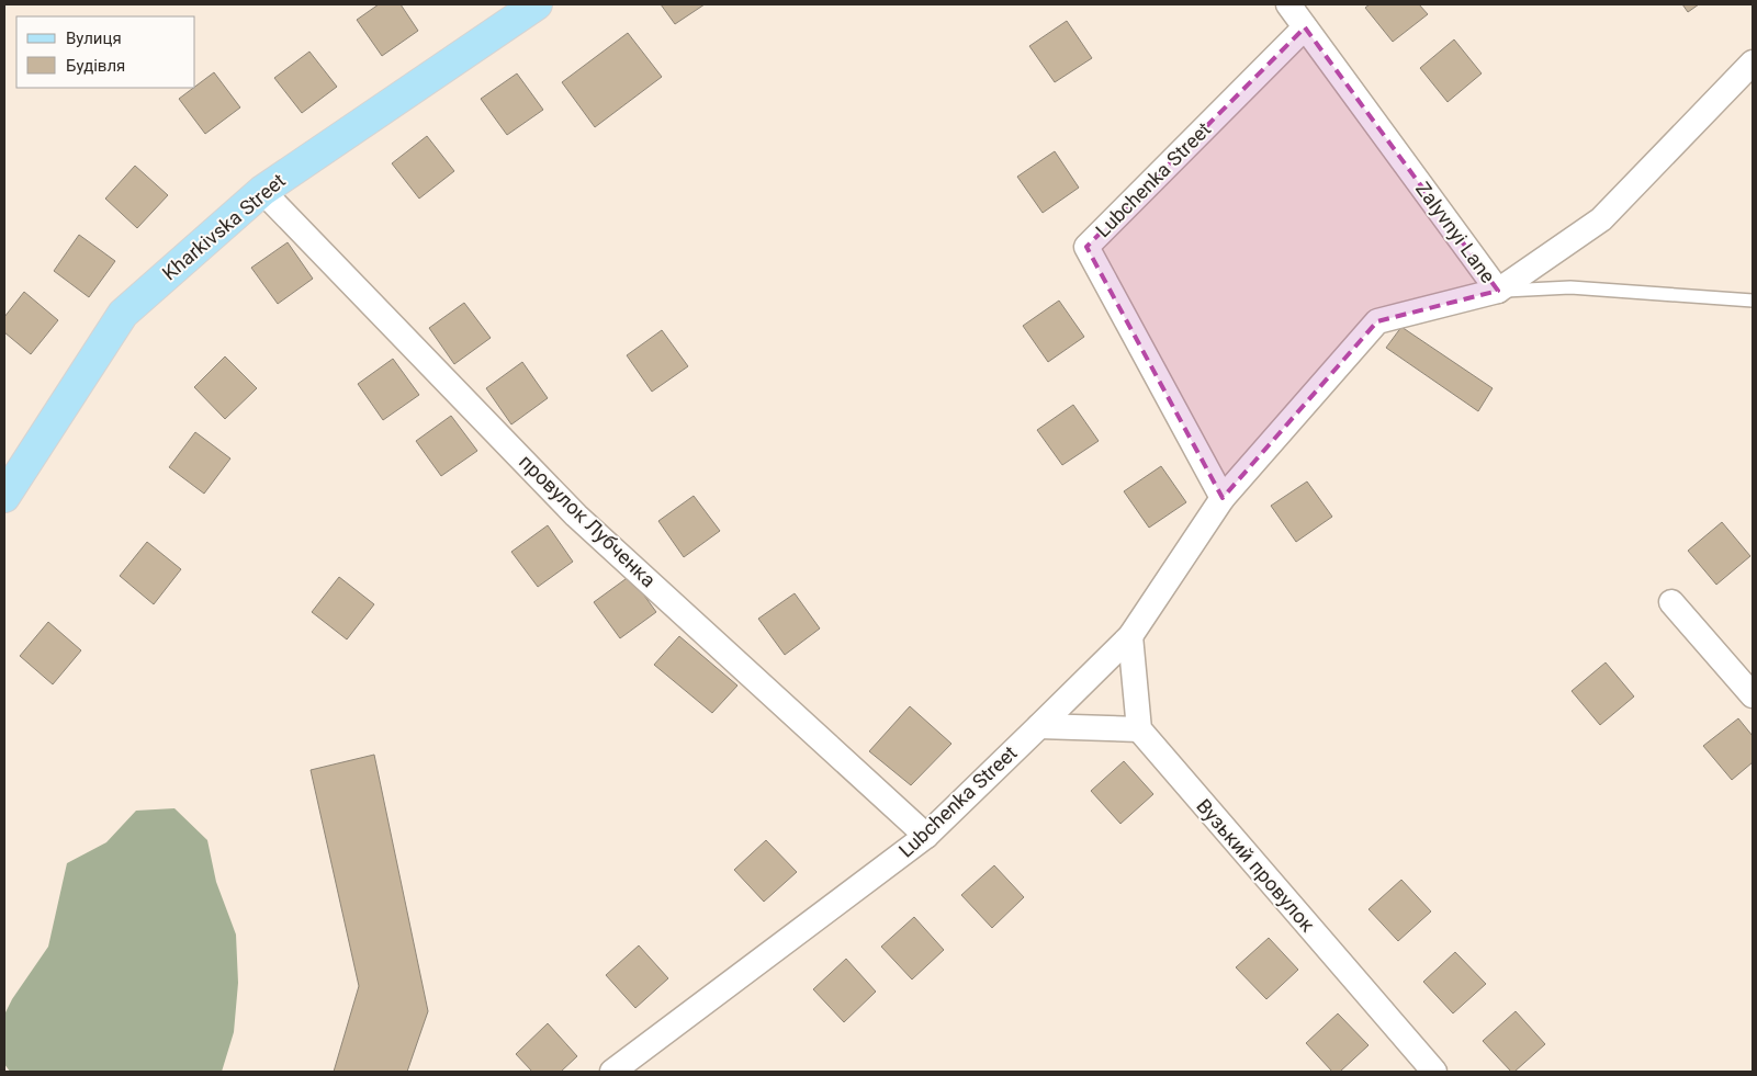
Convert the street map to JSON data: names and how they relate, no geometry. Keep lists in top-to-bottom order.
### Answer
{
  "streets": {
    "main road": ["Kharkivska Street"],
    "street": [
      "Lubchenka Street",
      "Zalyvnyi Lane",
      "провулок Лубченка",
      "Вузький провулок"
    ]
  },
  "crossings": [
    ["Lubchenka Street", "Zalyvnyi Lane"],
    ["Lubchenka Street", "провулок Лубченка"],
    ["Kharkivska Street", "провулок Лубченка"]
  ],
  "legend": ["Вулиця", "Будівля"]
}
